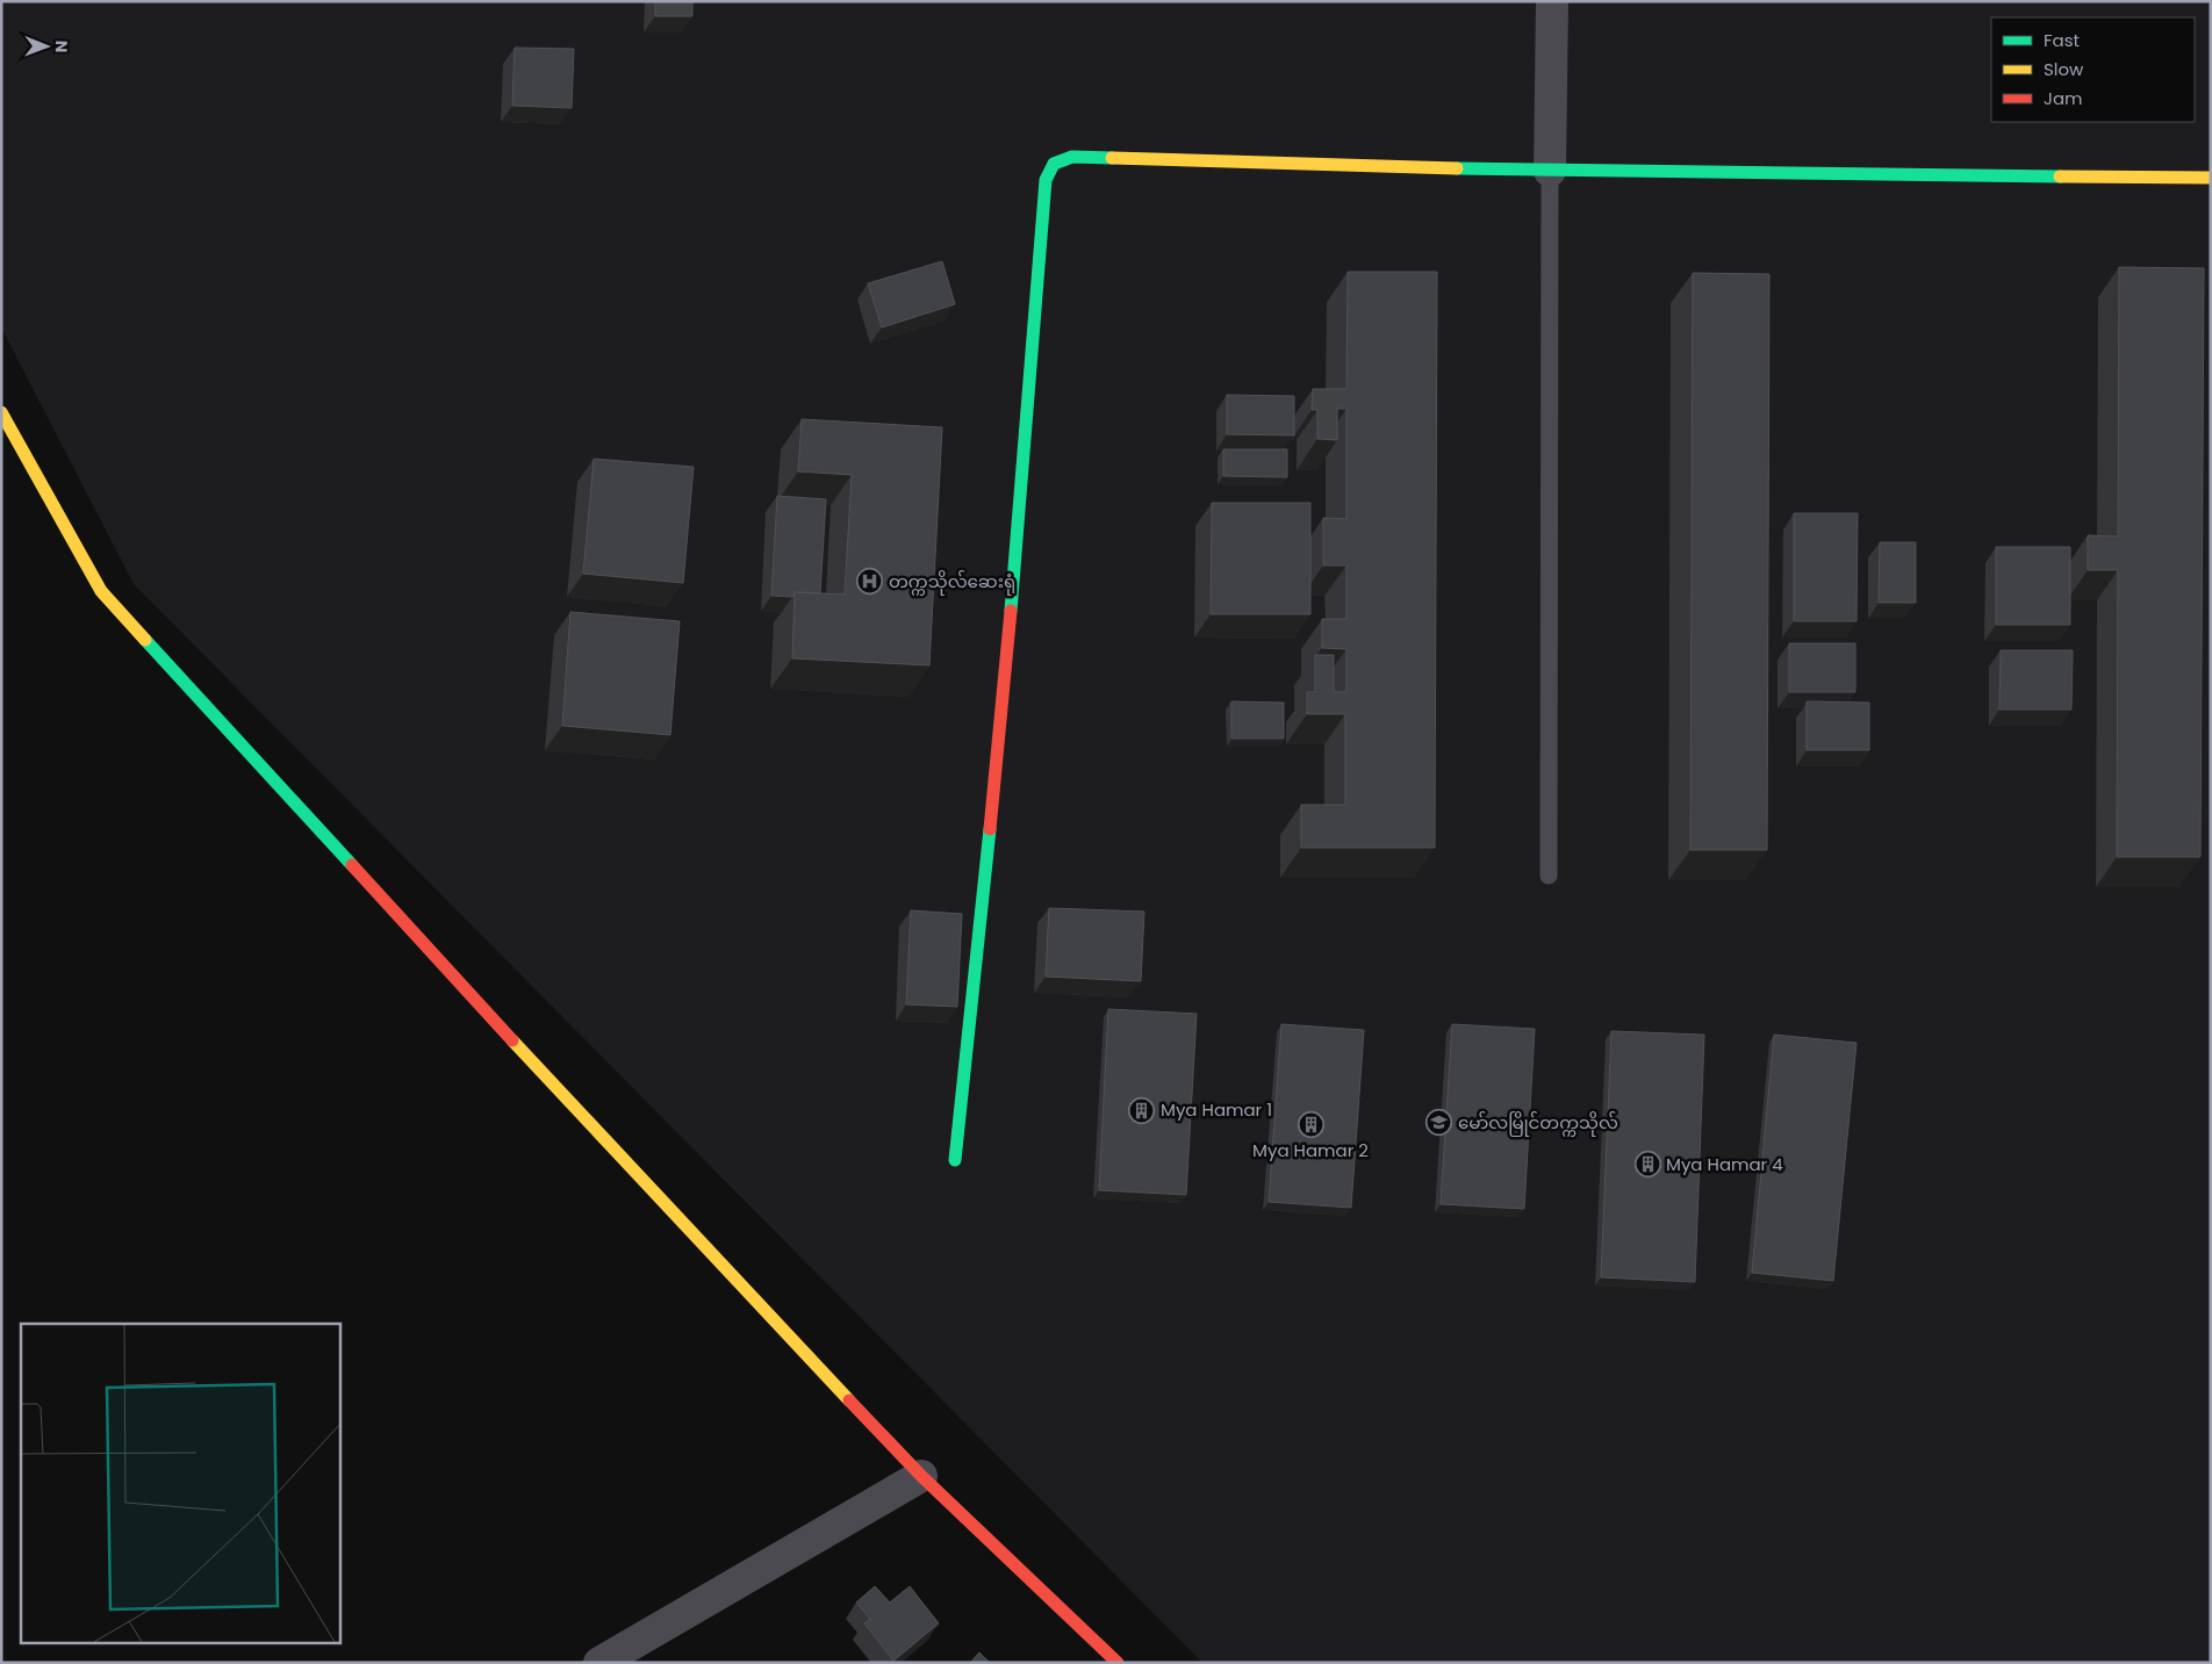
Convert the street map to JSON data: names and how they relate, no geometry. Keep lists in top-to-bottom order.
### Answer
{
  "places": {
    "hospital": ["တက္ကသိုလ်ဆေးရုံ"],
    "building": ["Mya Hamar 1", "Mya Hamar 2", "Mya Hamar 4"],
    "school or university": ["မော်လမြိုင်တက္ကသိုလ်"]
  },
  "legend": ["Fast", "Slow", "Jam"],
  "north": "right"
}
